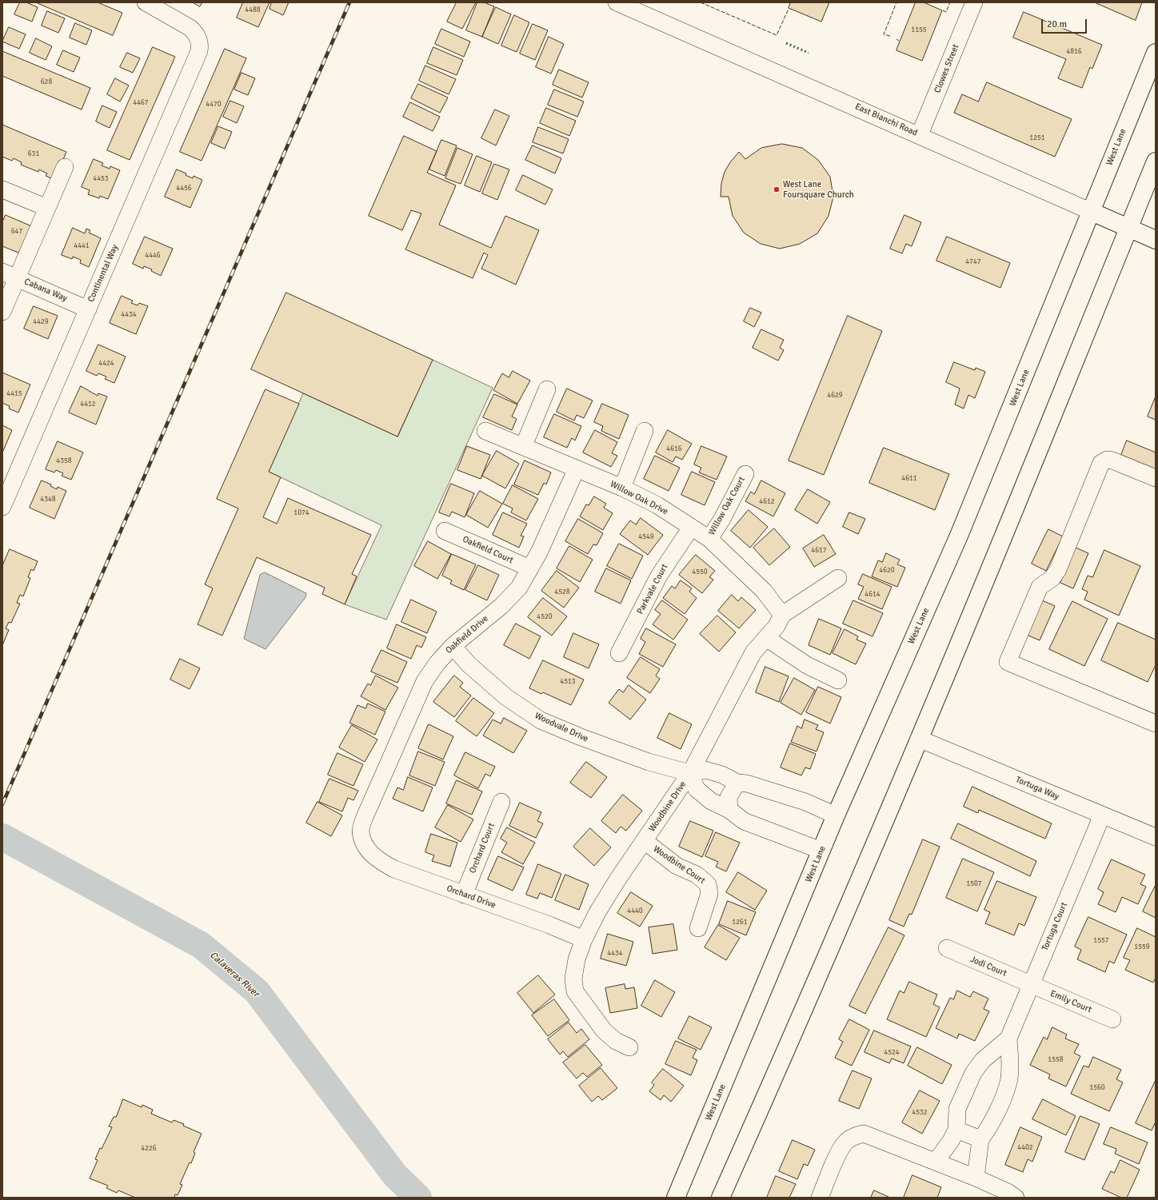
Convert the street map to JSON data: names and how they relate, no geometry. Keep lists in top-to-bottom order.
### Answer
{
  "streets": {
    "main road": ["East Bianchi Road", "West Lane"],
    "street": [
      "Clowes Street",
      "Continental Way",
      "Cabana Way",
      "Willow Oak Drive",
      "Willow Oak Court",
      "Oakfield Court",
      "Parkvale Court",
      "Oakfield Drive",
      "Woodvale Drive",
      "Tortuga Way",
      "Woodbine Drive",
      "Orchard Court",
      "Woodbine Court",
      "Orchard Drive",
      "Tortuga Court",
      "Jodi Court",
      "Emily Court"
    ]
  },
  "crossings": [
    ["Clowes Street", "East Bianchi Road"],
    ["East Bianchi Road", "West Lane"],
    ["Continental Way", "Cabana Way"],
    ["Willow Oak Drive", "Willow Oak Court"],
    ["Willow Oak Drive", "Parkvale Court"],
    ["Willow Oak Drive", "Oakfield Drive"],
    ["Willow Oak Drive", "Woodbine Drive"],
    ["Oakfield Court", "Oakfield Drive"],
    ["Oakfield Drive", "Woodvale Drive"],
    ["Oakfield Drive", "Orchard Drive"],
    ["Woodvale Drive", "Woodbine Drive"],
    ["Tortuga Way", "Tortuga Court"],
    ["Woodbine Drive", "Woodbine Court"],
    ["Woodbine Drive", "Orchard Drive"],
    ["Orchard Court", "Orchard Drive"],
    ["Tortuga Court", "Jodi Court"],
    ["Tortuga Court", "Emily Court"],
    ["Jodi Court", "Emily Court"]
  ],
  "water": ["Calaveras River"],
  "places": ["West Lane Foursquare Church"],
  "house_numbers": [
    "4488",
    "1155",
    "4816",
    "628",
    "4467",
    "4470",
    "1251",
    "631",
    "4453",
    "4456",
    "647",
    "4441",
    "4446",
    "4747",
    "4434",
    "4429",
    "4424",
    "4415",
    "4629",
    "4412",
    "4616",
    "4358",
    "4611",
    "4348",
    "4612",
    "1074",
    "4549",
    "4617",
    "4620",
    "4550",
    "4528",
    "4614",
    "4520",
    "4513",
    "1507",
    "4440",
    "1261",
    "1557",
    "1559",
    "4434",
    "4524",
    "1558",
    "1560",
    "4532",
    "4402",
    "4226"
  ],
  "scale_bar": "20 m"
}
